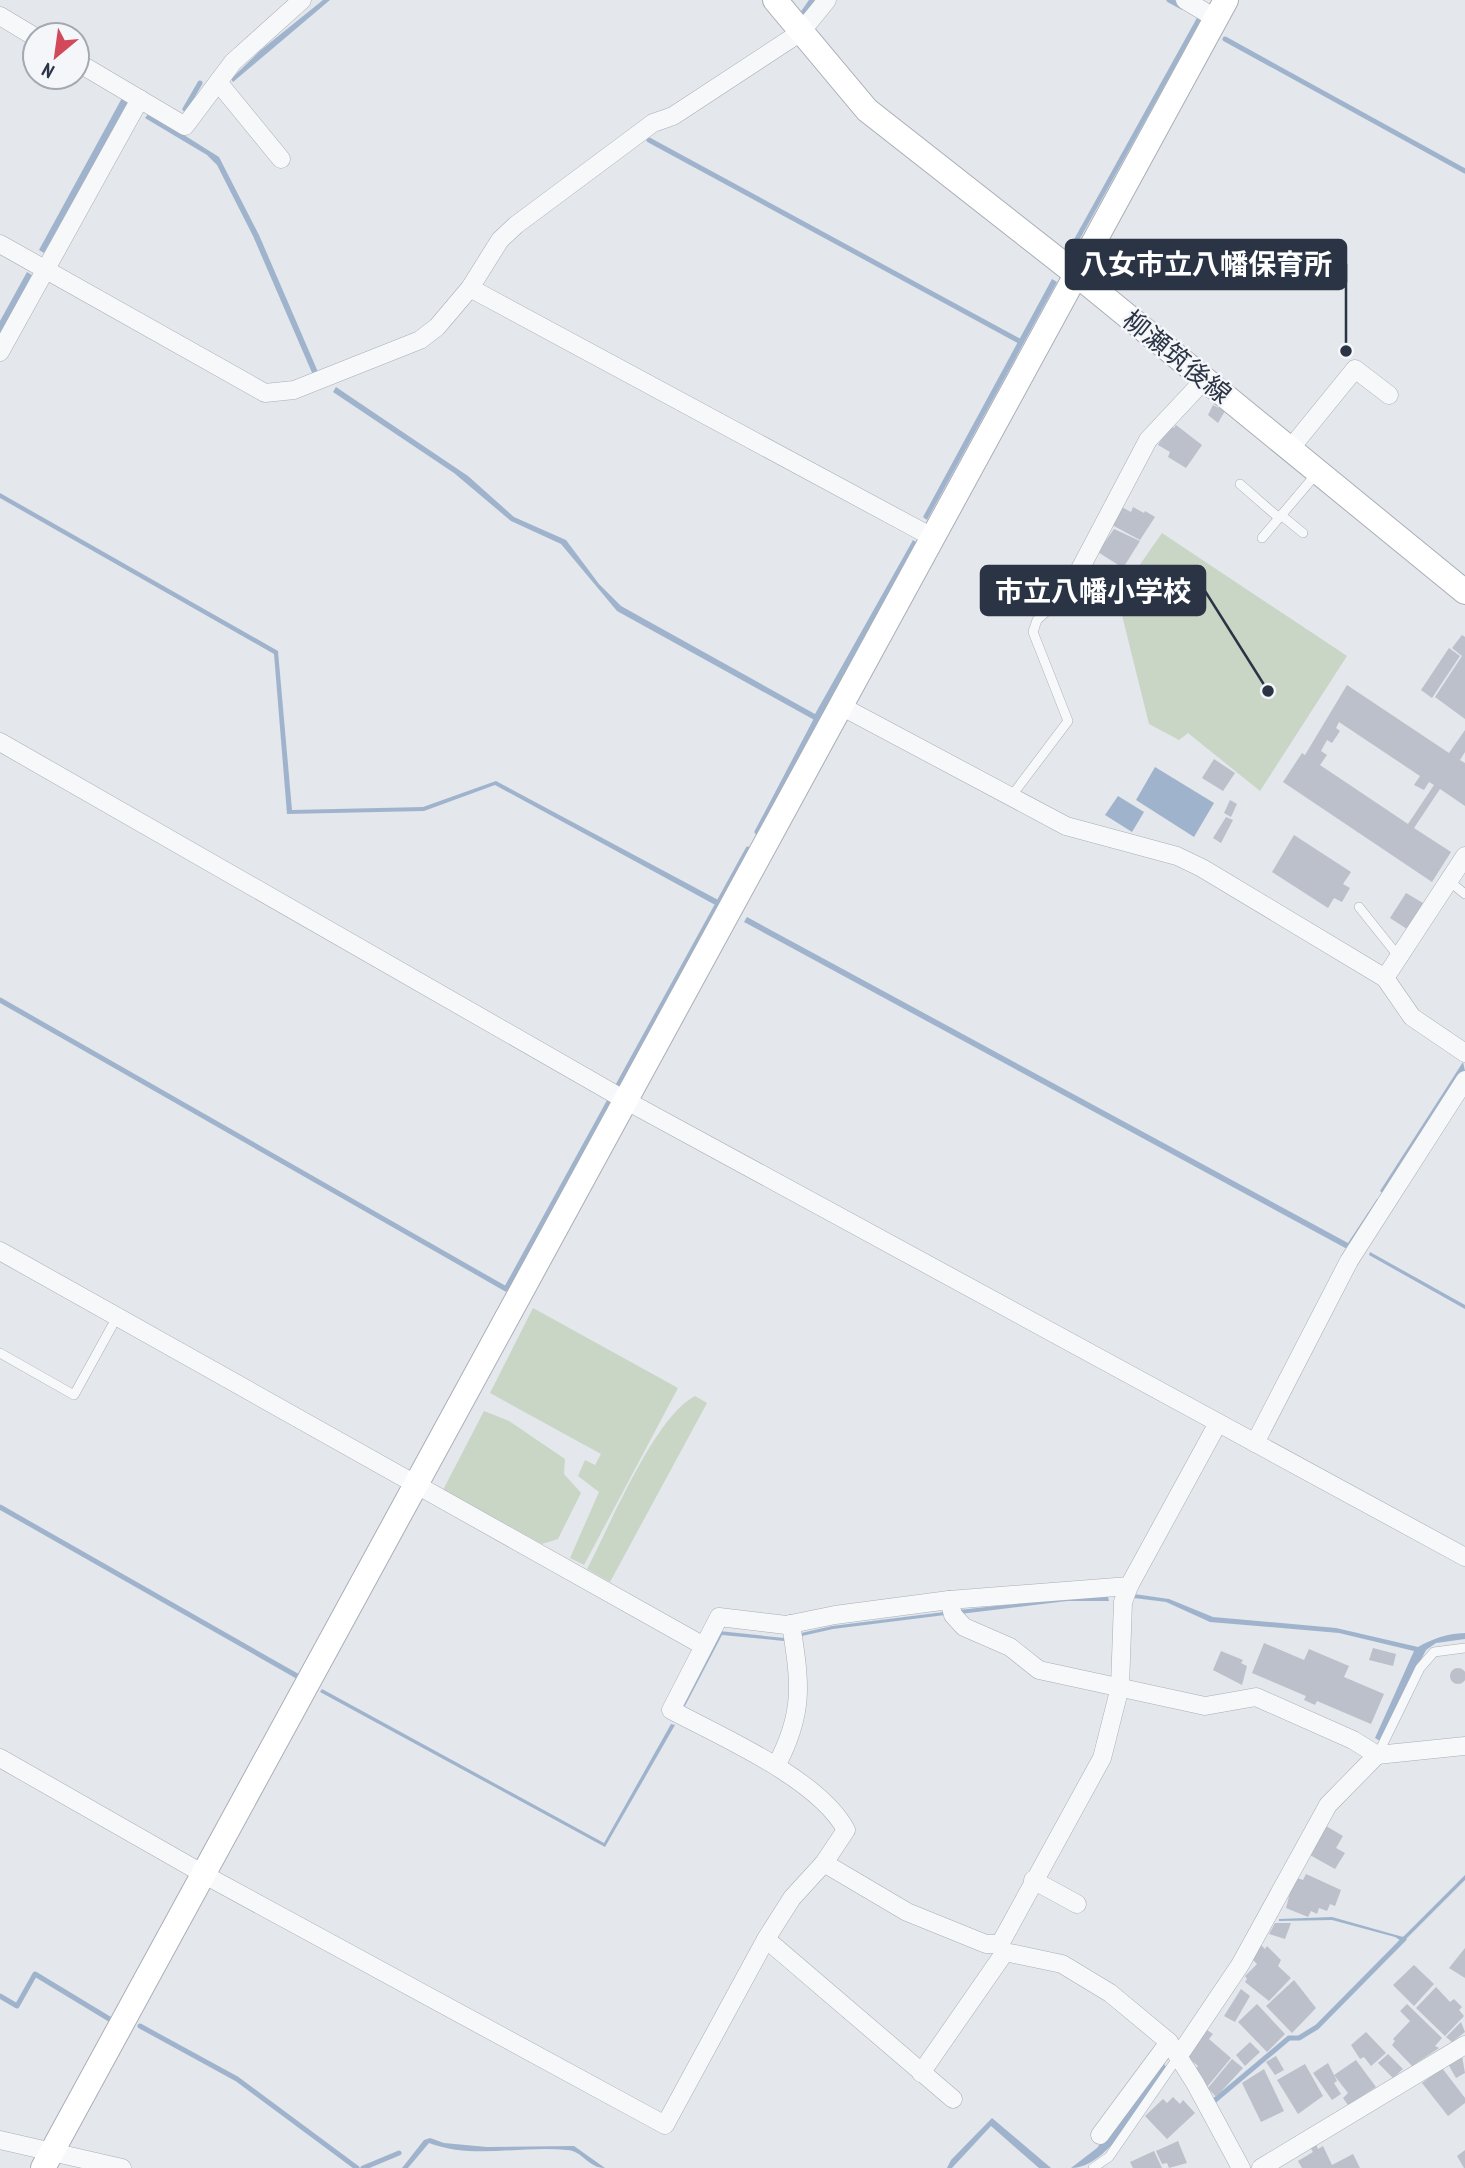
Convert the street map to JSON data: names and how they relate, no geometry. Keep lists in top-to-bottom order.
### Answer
{
  "streets": {
    "street": ["柳瀬筑後線"]
  },
  "places": ["八女市立八幡保育所", "市立八幡小学校"],
  "north": "bottom left"
}
